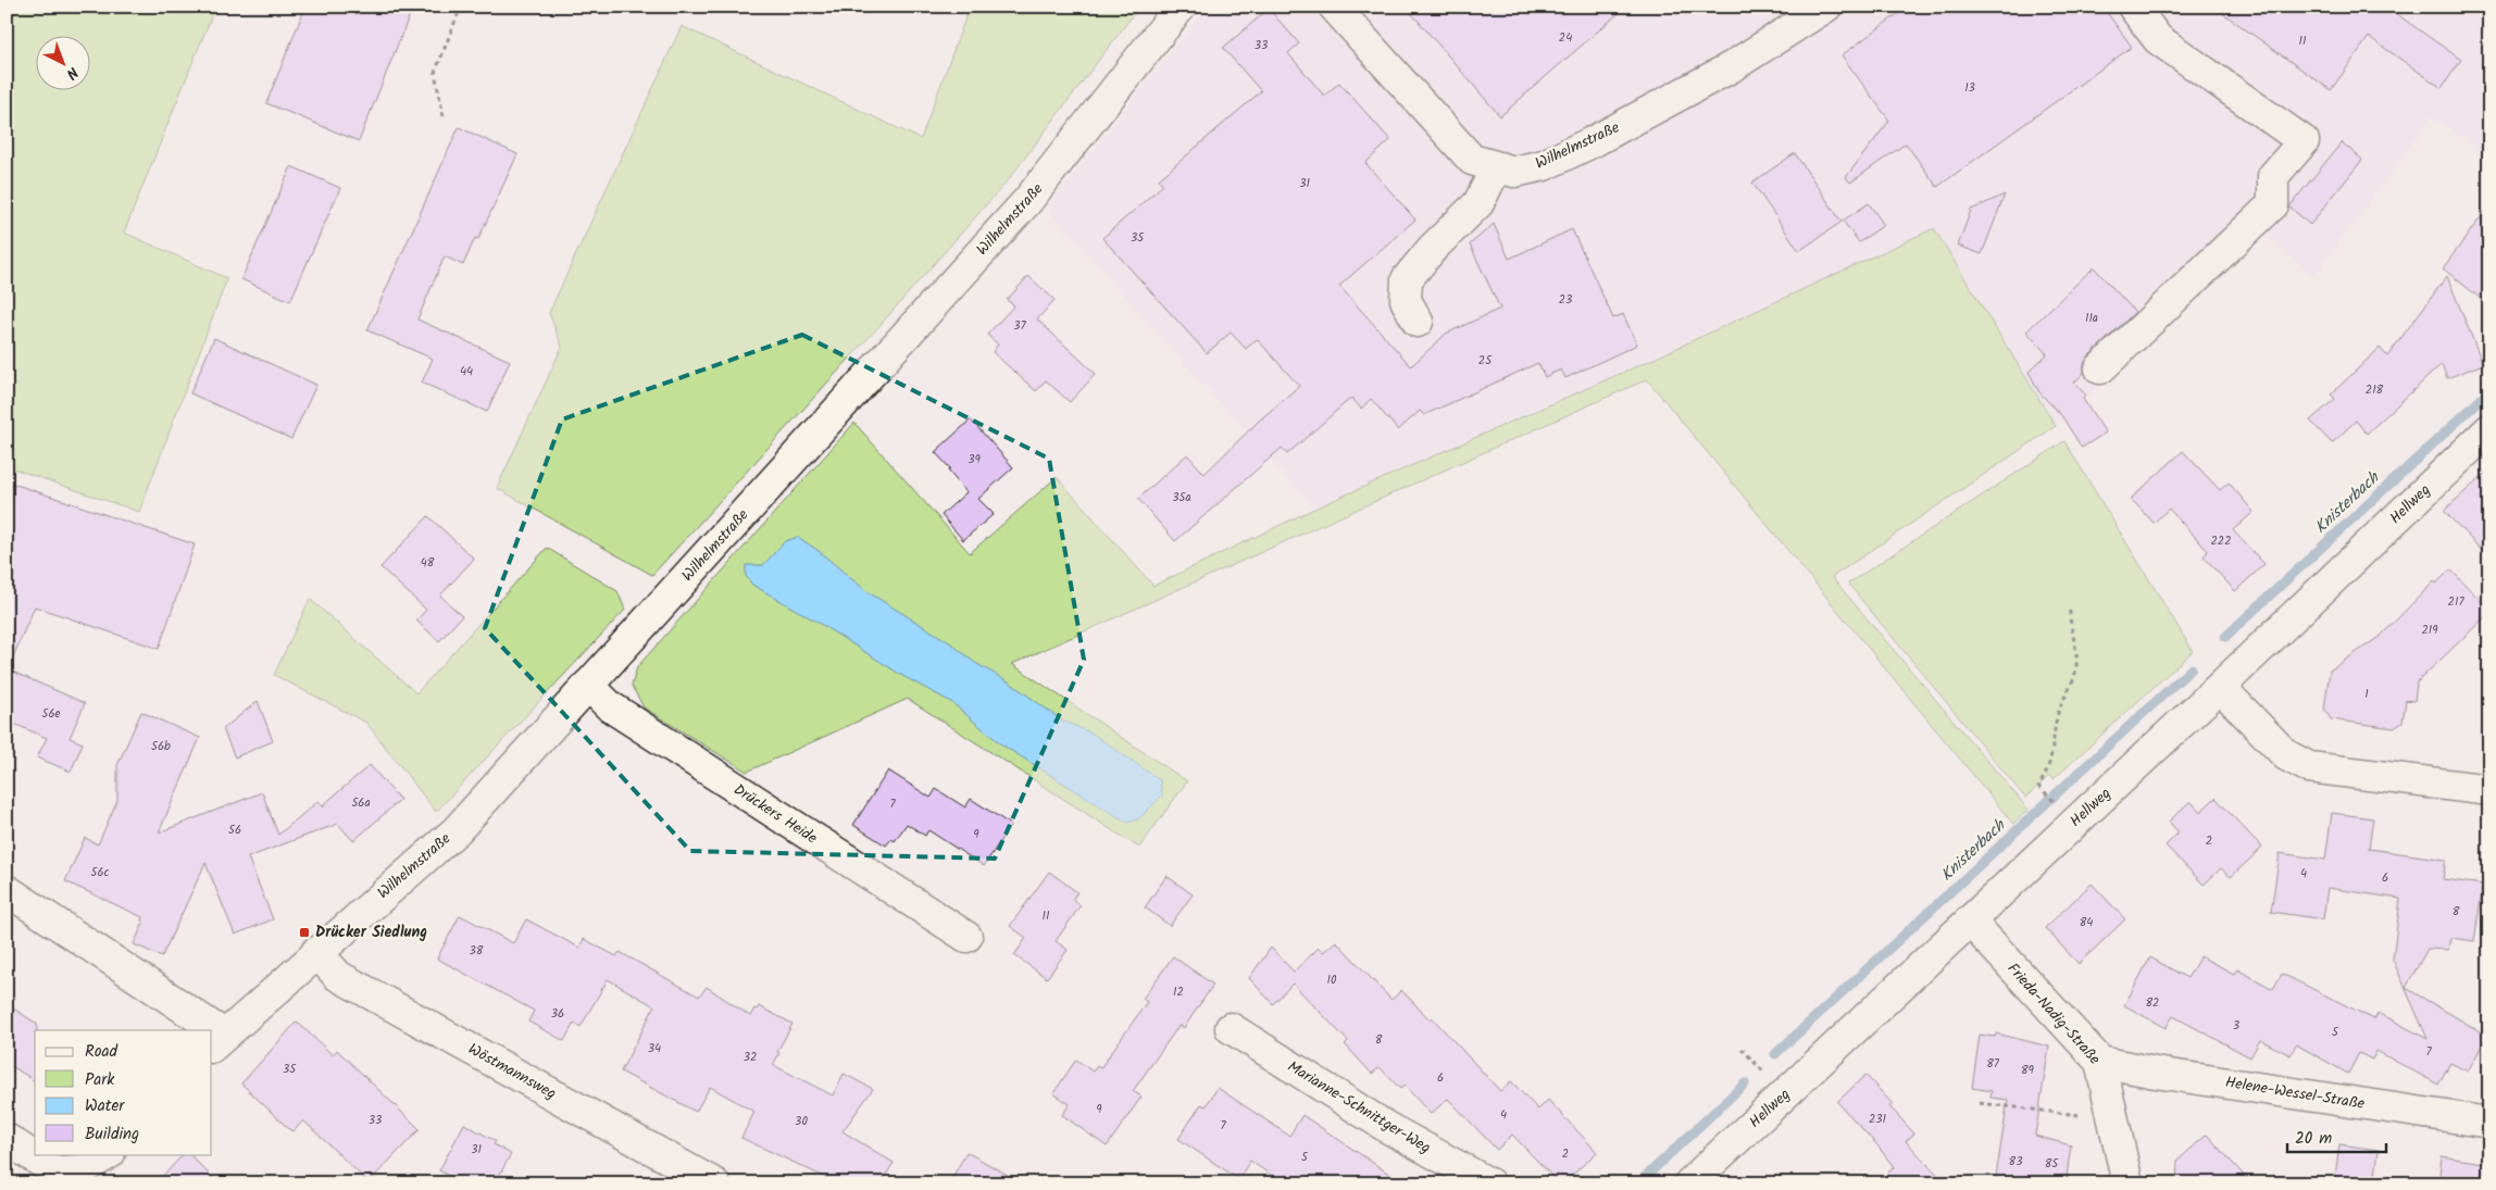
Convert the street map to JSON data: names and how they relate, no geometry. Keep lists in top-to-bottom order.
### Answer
{
  "streets": {
    "street": [
      "Wilhelmstraße",
      "Hellweg",
      "Drückers Heide",
      "Frieda-Nadig-Straße",
      "Wöstmannsweg",
      "Helene-Wessel-Straße",
      "Marianne-Schnittger-Weg"
    ]
  },
  "crossings": [
    ["Wilhelmstraße", "Drückers Heide"],
    ["Wilhelmstraße", "Wöstmannsweg"],
    ["Hellweg", "Frieda-Nadig-Straße"],
    ["Frieda-Nadig-Straße", "Helene-Wessel-Straße"]
  ],
  "water": ["Knisterbach"],
  "places": {
    "transit": ["Drücker Siedlung"]
  },
  "house_numbers": [
    "24",
    "11",
    "33",
    "13",
    "31",
    "35",
    "23",
    "11a",
    "37",
    "25",
    "44",
    "218",
    "39",
    "35a",
    "222",
    "48",
    "217",
    "219",
    "1",
    "56e",
    "56b",
    "56a",
    "7",
    "56",
    "9",
    "2",
    "56c",
    "4",
    "6",
    "8",
    "11",
    "84",
    "38",
    "10",
    "12",
    "82",
    "36",
    "3",
    "5",
    "8",
    "34",
    "7",
    "32",
    "87",
    "35",
    "89",
    "6",
    "9",
    "4",
    "231",
    "33",
    "30",
    "7",
    "31",
    "2",
    "5",
    "83",
    "85"
  ],
  "legend": [
    "Road",
    "Park",
    "Water",
    "Building"
  ],
  "scale_bar": "20 m",
  "north": "bottom right"
}
